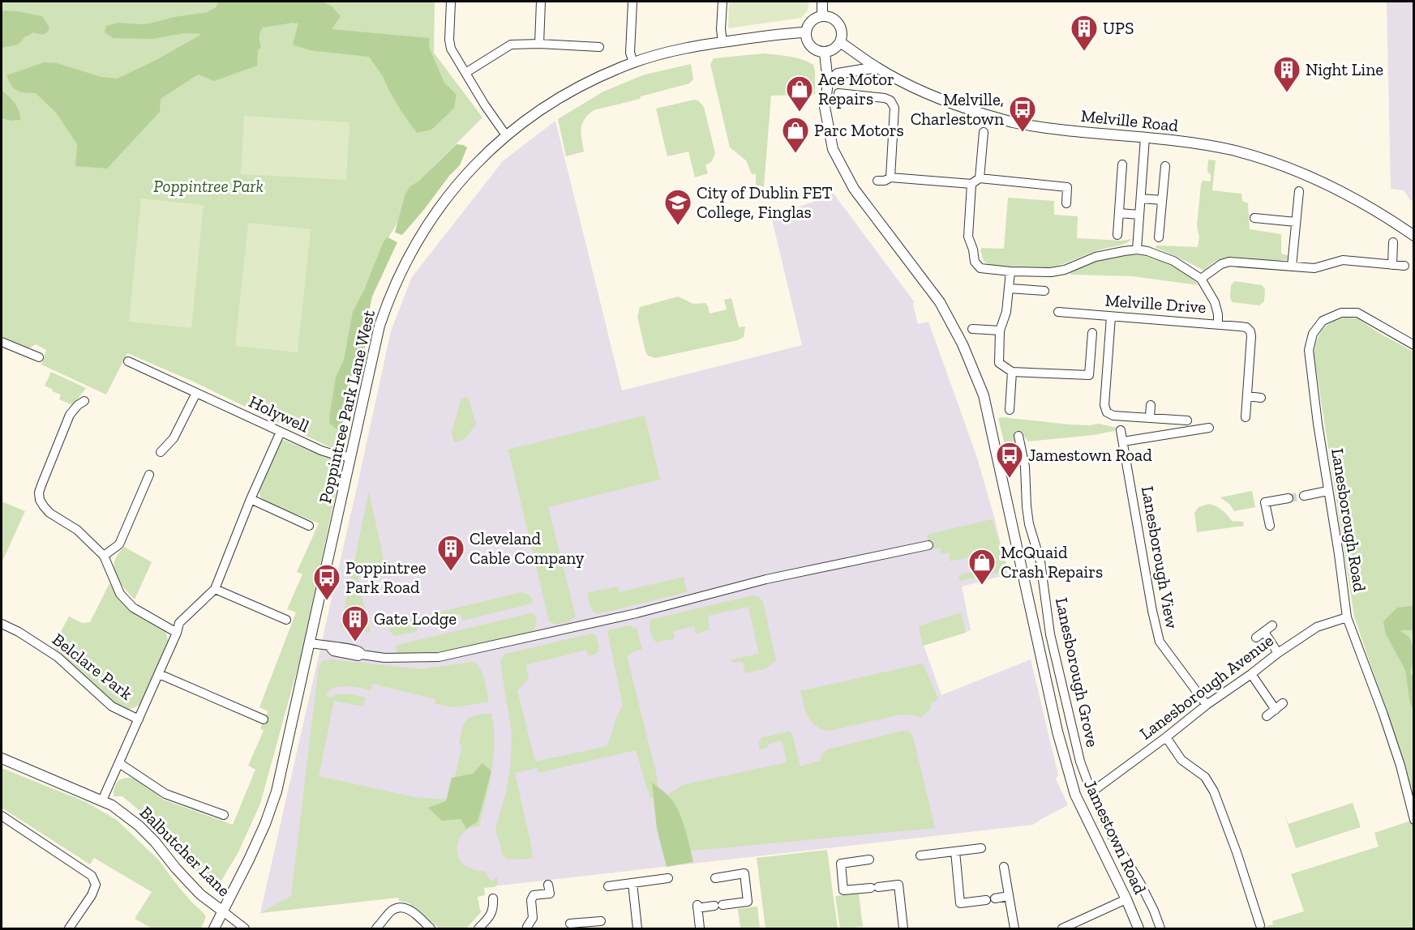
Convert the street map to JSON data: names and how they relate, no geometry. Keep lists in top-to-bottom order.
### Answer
{
  "streets": {
    "street": [
      "Melville Road",
      "Melville Drive",
      "Poppintree Park Lane West",
      "Holywell",
      "Lanesborough Road",
      "Lanesborough View",
      "Belclare Park",
      "Lanesborough Grove",
      "Lanesborough Avenue",
      "Jamestown Road",
      "Balbutcher Lane"
    ]
  },
  "crossings": [
    ["Melville Road", "Poppintree Park Lane West"],
    ["Melville Road", "Jamestown Road"],
    ["Poppintree Park Lane West", "Holywell"],
    ["Poppintree Park Lane West", "Jamestown Road"],
    ["Poppintree Park Lane West", "Balbutcher Lane"],
    ["Holywell", "Belclare Park"],
    ["Lanesborough Road", "Lanesborough Avenue"],
    ["Lanesborough View", "Lanesborough Avenue"],
    ["Belclare Park", "Balbutcher Lane"],
    ["Lanesborough Grove", "Lanesborough Avenue"]
  ],
  "parks": ["Poppintree Park"],
  "places": {
    "building": [
      "UPS",
      "Night Line",
      "Cleveland Cable Company",
      "Gate Lodge"
    ],
    "shop": ["Ace Motor Repairs", "Parc Motors", "McQuaid Crash Repairs"],
    "bus stop": ["Melville, Charlestown", "Jamestown Road", "Poppintree Park Road"],
    "school or university": ["City of Dublin FET College, Finglas"]
  }
}
